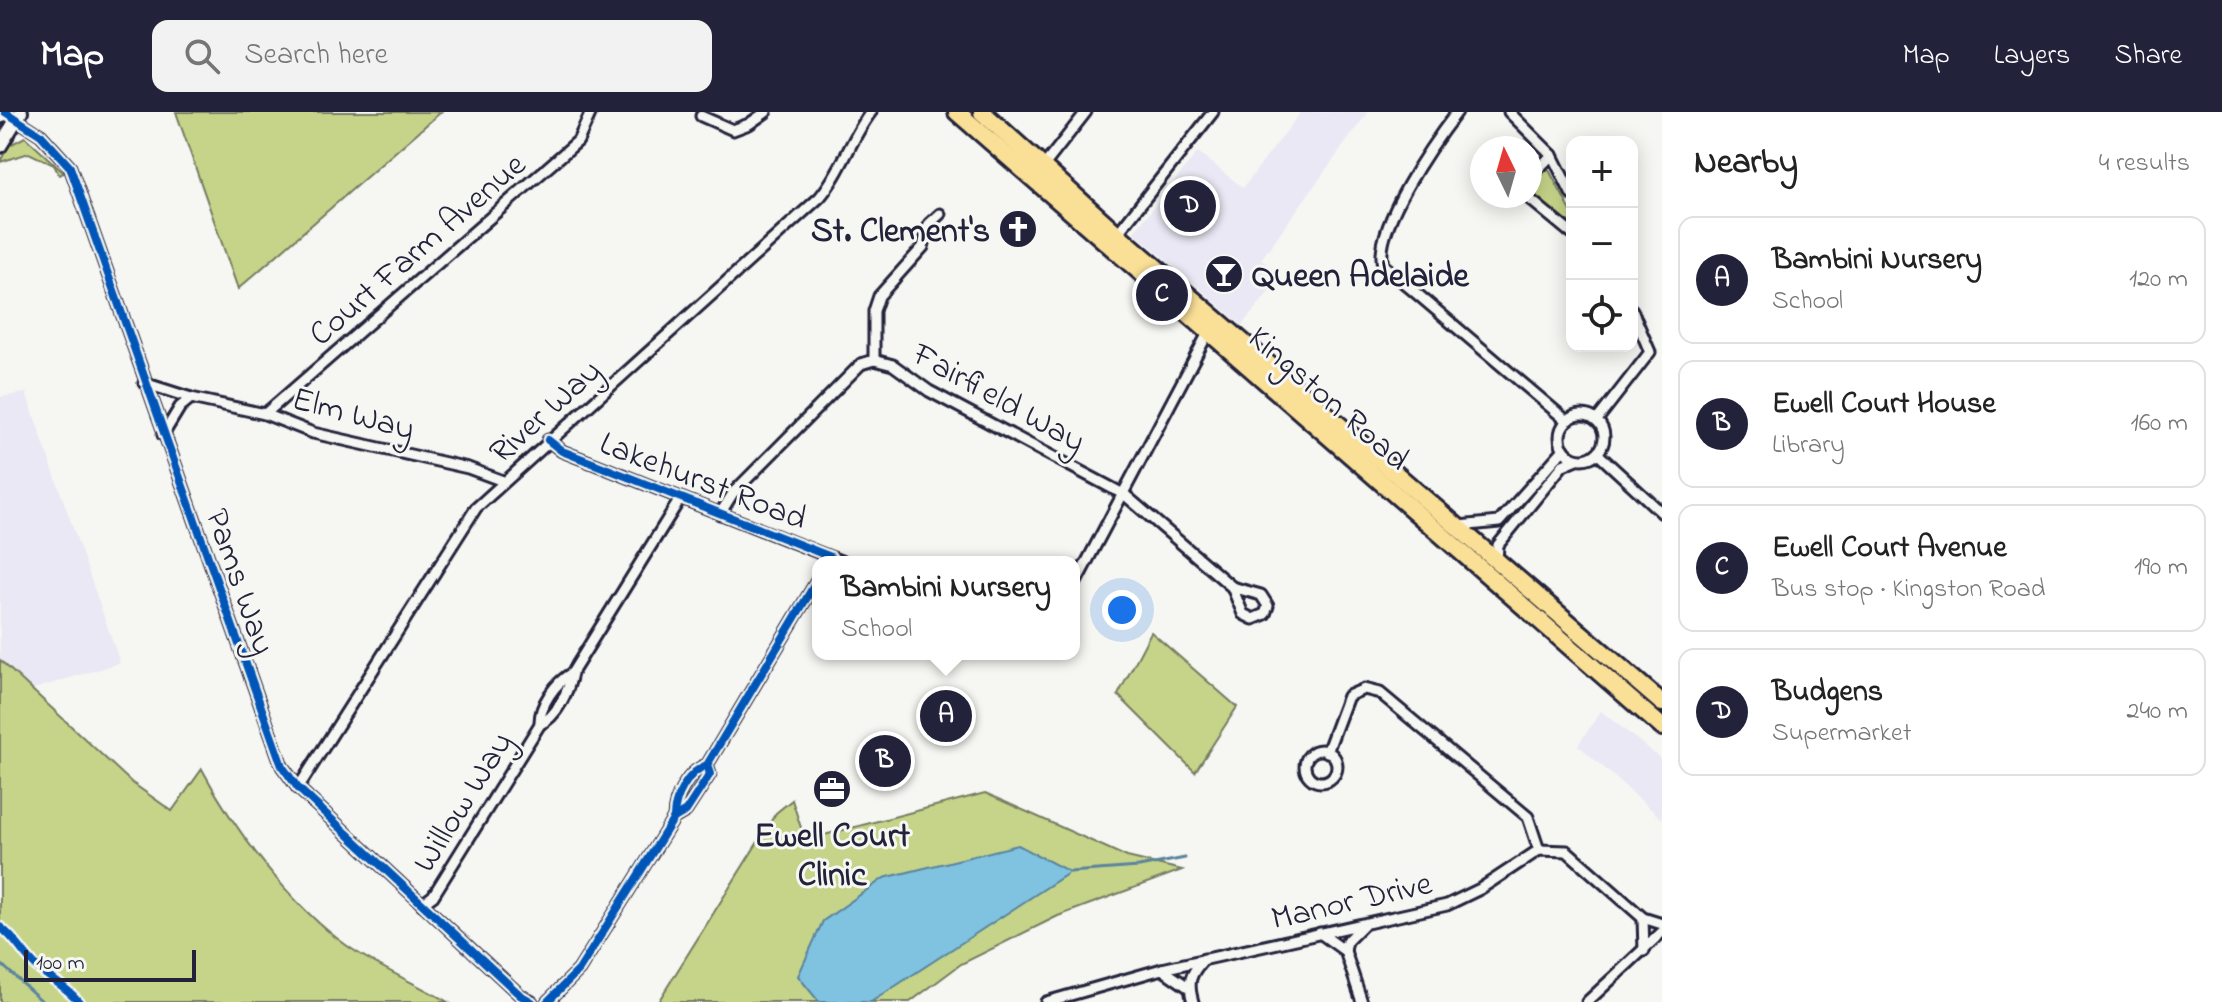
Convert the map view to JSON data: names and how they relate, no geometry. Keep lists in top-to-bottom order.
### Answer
{
  "streets": {
    "highway": ["Kingston Road"],
    "street": [
      "Court Farm Avenue",
      "Fairfield Way",
      "River Way",
      "Elm Way",
      "Lakehurst Road",
      "Pams Way",
      "Willow Way",
      "Manor Drive"
    ]
  },
  "crossings": [
    ["Court Farm Avenue", "Elm Way"],
    ["Fairfield Way", "Lakehurst Road"],
    ["River Way", "Elm Way"],
    ["River Way", "Lakehurst Road"],
    ["River Way", "Pams Way"],
    ["Elm Way", "Pams Way"],
    ["Lakehurst Road", "Willow Way"],
    ["Pams Way", "Willow Way"]
  ],
  "places": {
    "church": ["St. Clement's"],
    "bar": ["Queen Adelaide"],
    "office": ["Ewell Court Clinic"]
  },
  "scale_bar": "100 m",
  "north": "top",
  "page": {
    "header": "Map",
    "search": "Search here",
    "nav": ["Map", "Layers", "Share"],
    "heading": ["Nearby", "4 results"],
    "map_buttons": ["+", "−"],
    "pins": [
      "D",
      "C",
      "A",
      "B"
    ],
    "list": [
      {
        "mark": "A",
        "name": "Bambini Nursery",
        "note": "School",
        "value": "120 m"
      },
      {
        "mark": "B",
        "name": "Ewell Court House",
        "note": "Library",
        "value": "160 m"
      },
      {
        "mark": "C",
        "name": "Ewell Court Avenue",
        "note": "Bus stop · Kingston Road",
        "value": "190 m"
      },
      {
        "mark": "D",
        "name": "Budgens",
        "note": "Supermarket",
        "value": "240 m"
      }
    ],
    "popup": ["Bambini Nursery", "School"],
    "scale": "100 m"
  }
}
